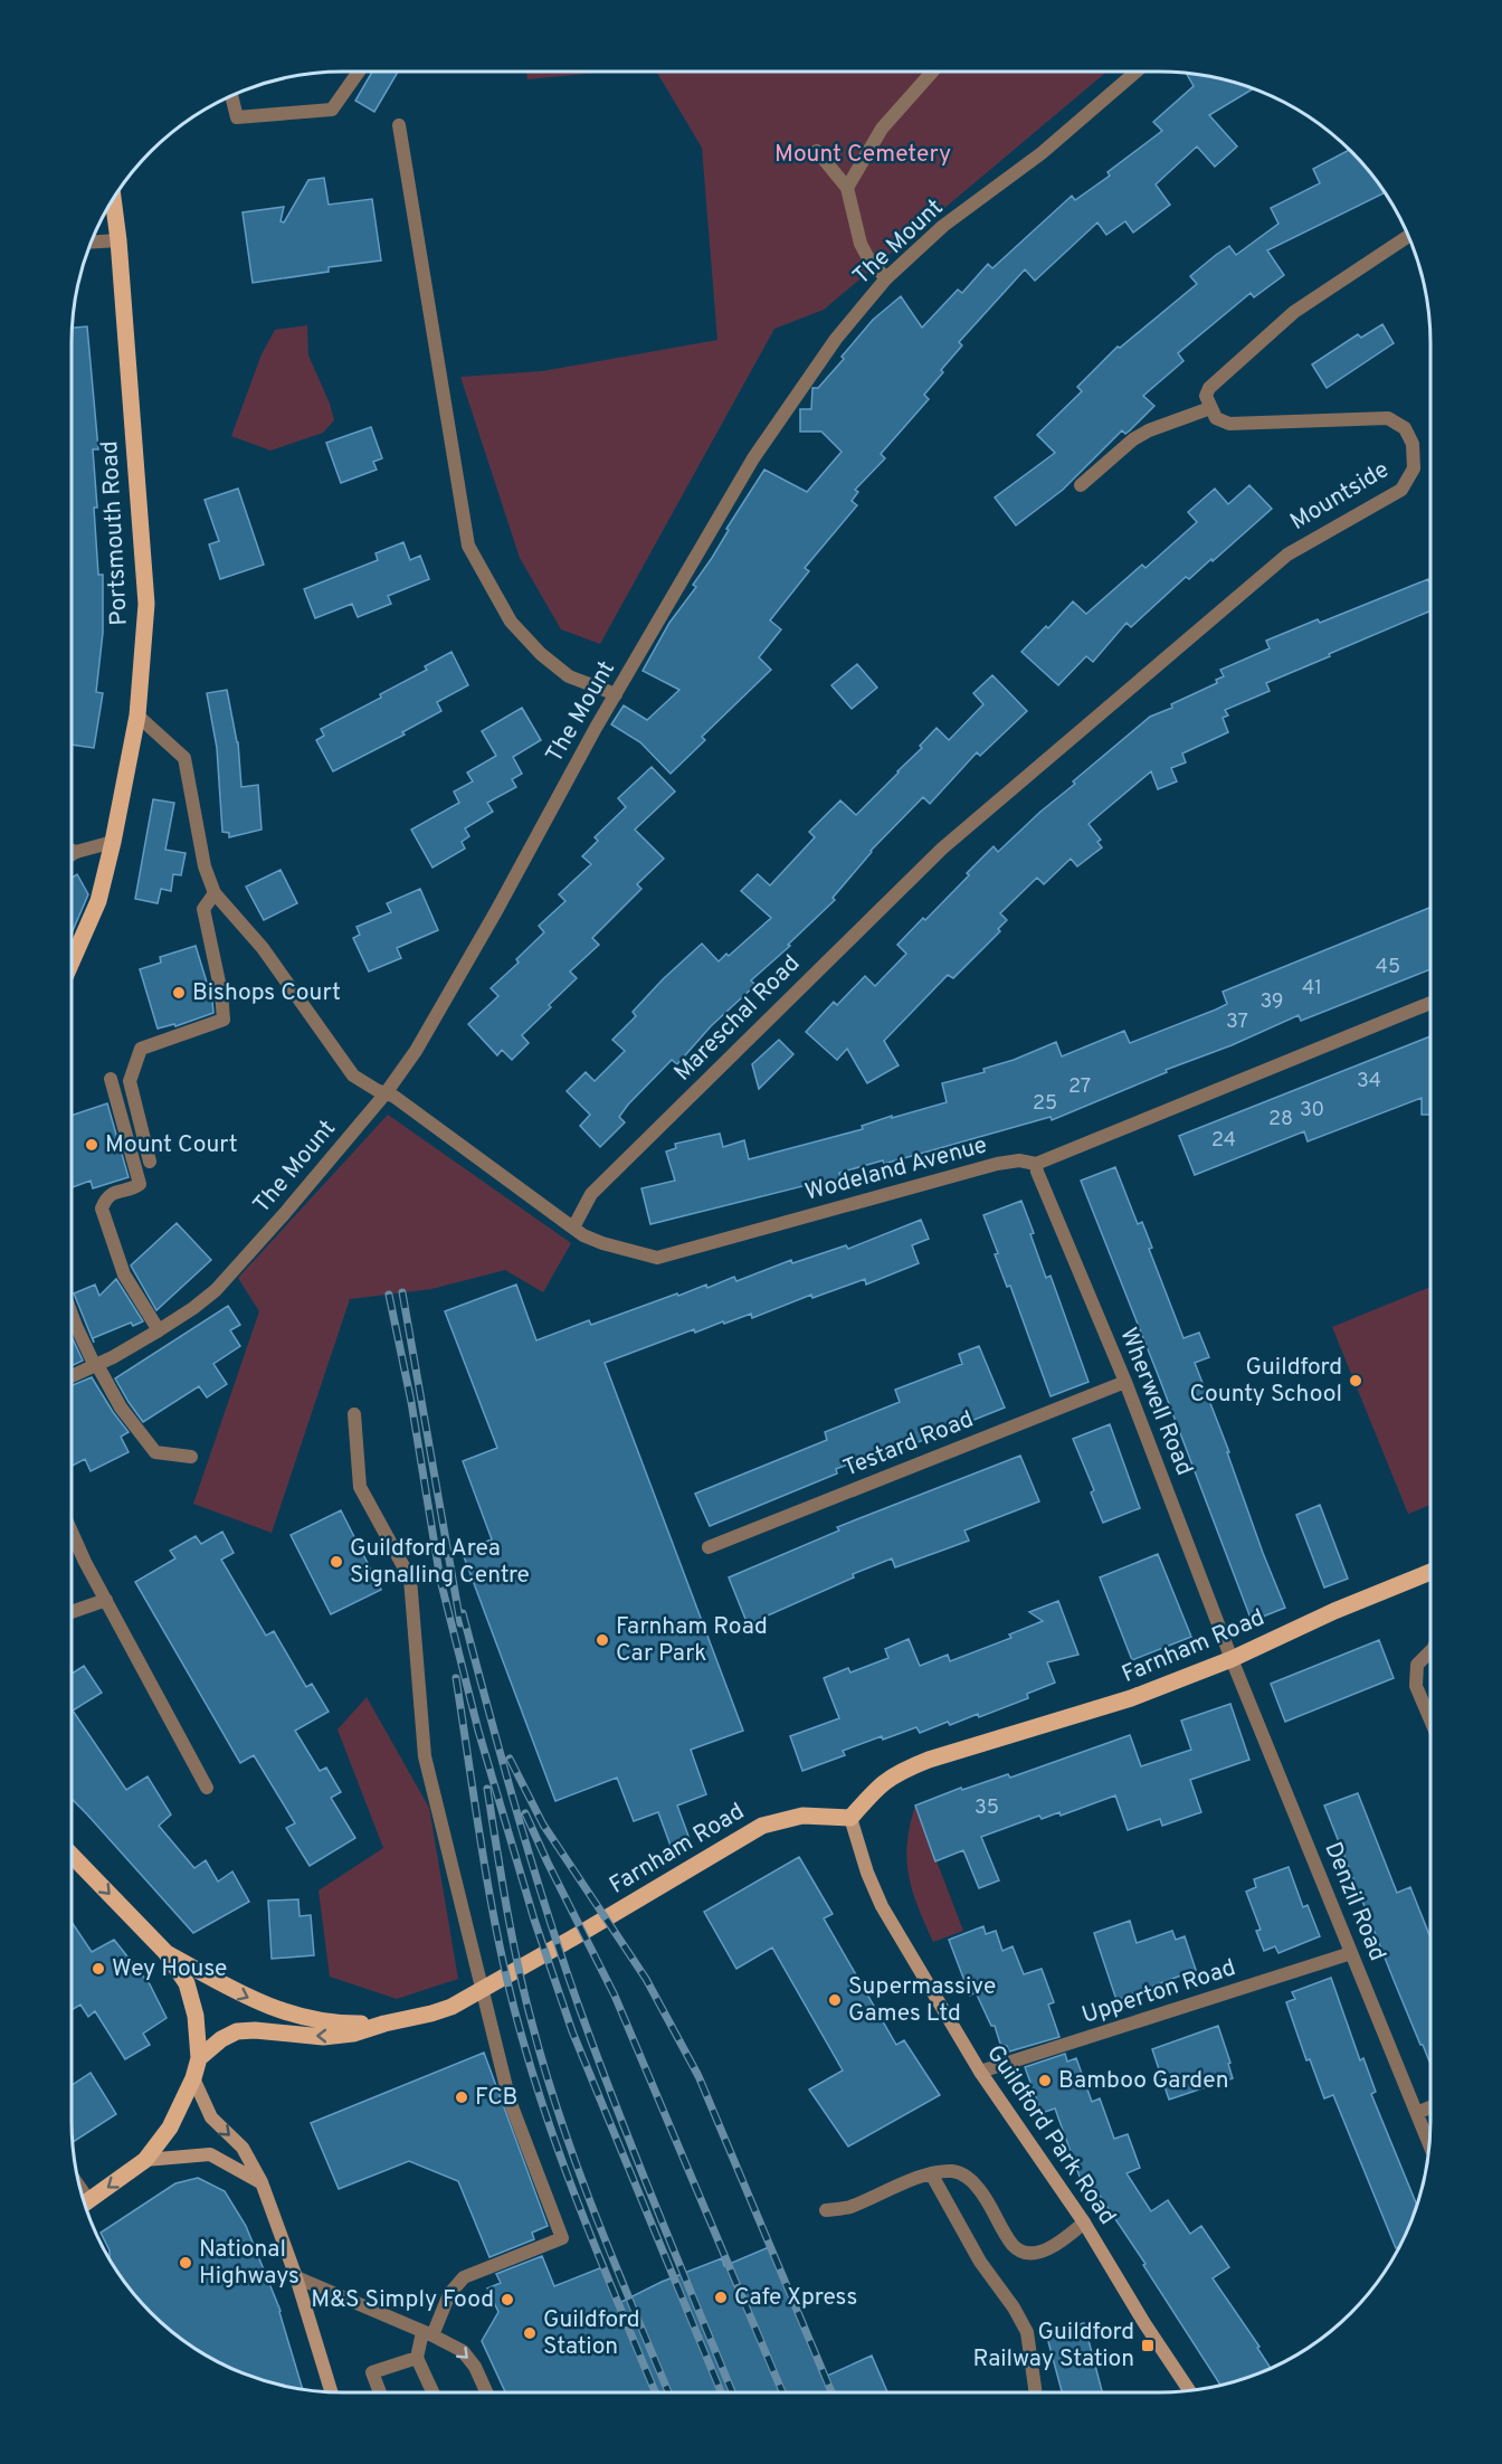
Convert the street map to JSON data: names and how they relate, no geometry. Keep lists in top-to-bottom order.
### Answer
{
  "streets": {
    "main road": ["Portsmouth Road", "Farnham Road"],
    "street": [
      "The Mount",
      "Mountside",
      "Mareschal Road",
      "Wodeland Avenue",
      "Wherwell Road",
      "Testard Road",
      "Denzil Road",
      "Upperton Road",
      "Guildford Park Road"
    ]
  },
  "crossings": [
    ["The Mount", "Wodeland Avenue"],
    ["Mountside", "Mareschal Road"],
    ["Mareschal Road", "Wodeland Avenue"],
    ["Wodeland Avenue", "Wherwell Road"],
    ["Wherwell Road", "Testard Road"],
    ["Wherwell Road", "Farnham Road"],
    ["Wherwell Road", "Denzil Road"],
    ["Farnham Road", "Denzil Road"],
    ["Farnham Road", "Guildford Park Road"],
    ["Denzil Road", "Upperton Road"],
    ["Upperton Road", "Guildford Park Road"]
  ],
  "parks": ["Mount Cemetery"],
  "places": {
    "other": [
      "Bishops Court",
      "Mount Court",
      "Guildford County School",
      "Guildford Area Signalling Centre",
      "Farnham Road Car Park",
      "Wey House",
      "Supermassive Games Ltd",
      "Bamboo Garden",
      "FCB",
      "National Highways",
      "Cafe Xpress",
      "M&S Simply Food",
      "Guildford Station"
    ],
    "transit": ["Guildford Railway Station"]
  },
  "house_numbers": [
    "45",
    "41",
    "39",
    "37",
    "34",
    "27",
    "25",
    "30",
    "28",
    "24",
    "35"
  ]
}
